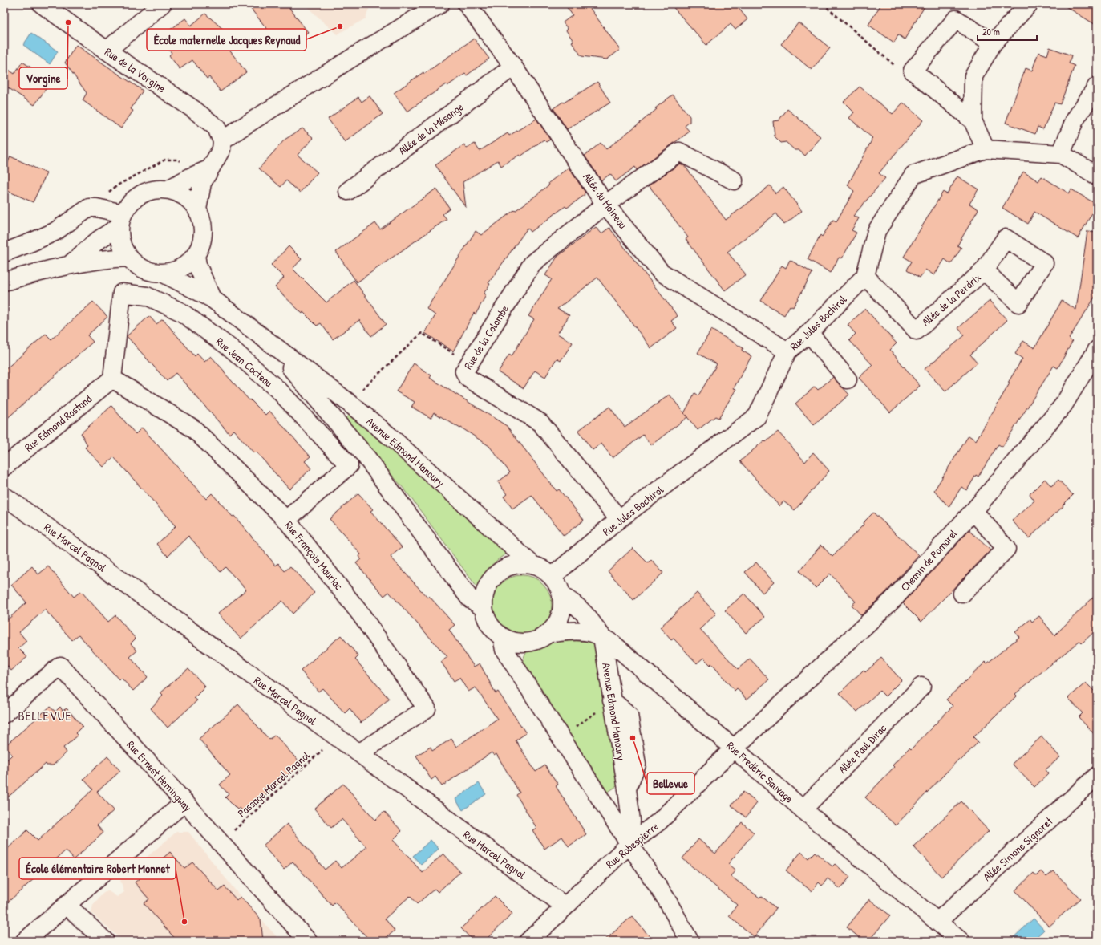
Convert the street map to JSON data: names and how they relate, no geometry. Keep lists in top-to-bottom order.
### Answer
{
  "streets": {
    "street": [
      "Rue de la Vorgine",
      "Allée de la Mésange",
      "Allée du Moineau",
      "Allée de la Perdrix",
      "Rue Jules Bochirol",
      "Rue de la Colombe",
      "Rue Jean Cocteau",
      "Rue Edmond Rostand",
      "Avenue Edmond Manoury",
      "Rue Marcel Pagnol",
      "Rue François Mauriac",
      "Chemin de Pomarel",
      "Allée Paul Dirac",
      "Rue Frédéric Sauvage",
      "Rue Ernest Hemingway",
      "Rue Robespierre",
      "Allée Simone Signoret"
    ],
    "path": ["Passage Marcel Pagnol"]
  },
  "crossings": [
    ["Allée de la Mésange", "Allée du Moineau"],
    ["Allée du Moineau", "Rue Jules Bochirol"],
    ["Allée du Moineau", "Rue de la Colombe"],
    ["Allée de la Perdrix", "Rue Jules Bochirol"],
    ["Rue Jules Bochirol", "Rue de la Colombe"],
    ["Rue Jules Bochirol", "Avenue Edmond Manoury"],
    ["Rue Jules Bochirol", "Rue Frédéric Sauvage"],
    ["Rue Jean Cocteau", "Rue Edmond Rostand"],
    ["Rue Jean Cocteau", "Rue François Mauriac"],
    ["Rue Edmond Rostand", "Rue François Mauriac"],
    ["Avenue Edmond Manoury", "Rue Frédéric Sauvage"],
    ["Avenue Edmond Manoury", "Rue Robespierre"],
    ["Rue Marcel Pagnol", "Rue François Mauriac"],
    ["Rue Marcel Pagnol", "Passage Marcel Pagnol"],
    ["Rue Marcel Pagnol", "Rue Robespierre"],
    ["Chemin de Pomarel", "Rue Frédéric Sauvage"],
    ["Chemin de Pomarel", "Rue Robespierre"],
    ["Allée Paul Dirac", "Rue Frédéric Sauvage"],
    ["Rue Frédéric Sauvage", "Rue Robespierre"],
    ["Rue Frédéric Sauvage", "Allée Simone Signoret"],
    ["Rue Ernest Hemingway", "Passage Marcel Pagnol"]
  ],
  "districts": ["BELLEVUE"],
  "places": [
    "Vorgine",
    "École maternelle Jacques Reynaud",
    "Bellevue",
    "École élémentaire Robert Monnet"
  ],
  "scale_bar": "20 m"
}
